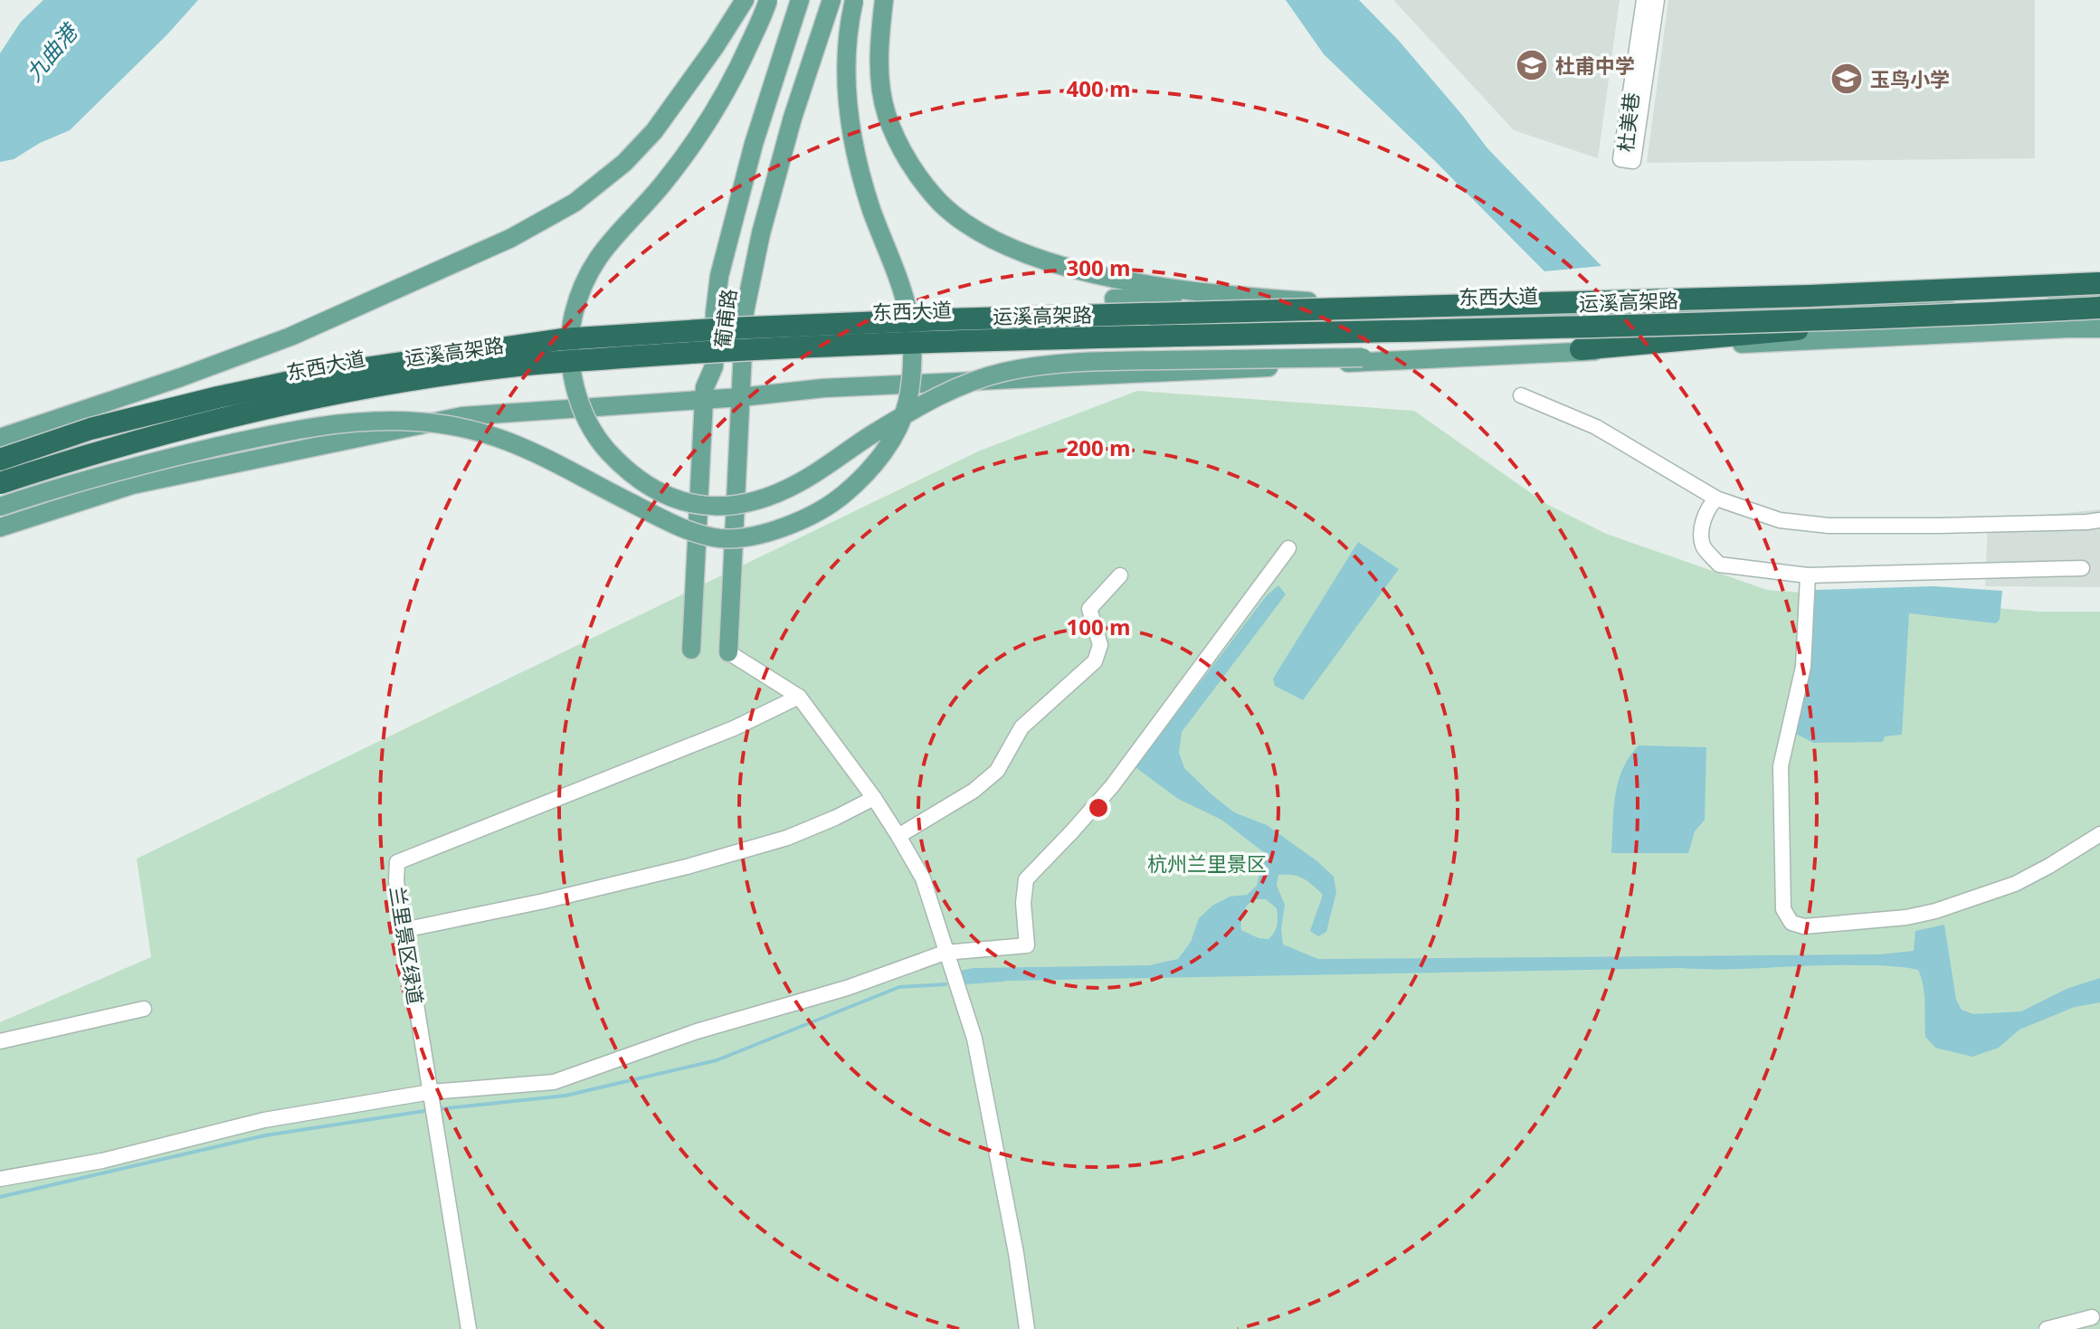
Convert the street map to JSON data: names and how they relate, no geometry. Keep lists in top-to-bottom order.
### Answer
{
  "streets": {
    "highway": ["运溪高架路"],
    "main road": ["东西大道", "葡甫路"],
    "street": ["杜美巷", "兰里景区绿道"]
  },
  "crossings": [
    ["东西大道", "葡甫路"]
  ],
  "water": ["九曲港"],
  "parks": ["杭州兰里景区"],
  "places": {
    "school or university": ["杜甫中学", "玉鸟小学"]
  },
  "rings": [
    "400 m",
    "300 m",
    "200 m",
    "100 m"
  ]
}
